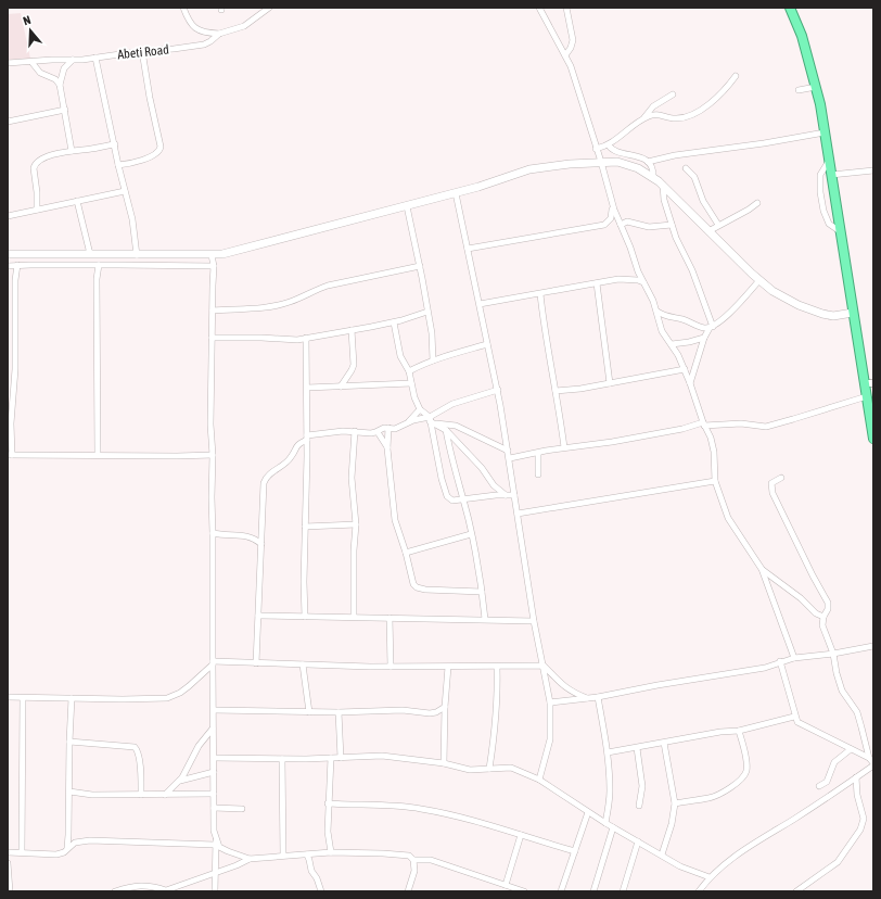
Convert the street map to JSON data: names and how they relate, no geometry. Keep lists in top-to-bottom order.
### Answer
{
  "streets": {
    "street": ["Abeti Road"]
  },
  "north": "top"
}
